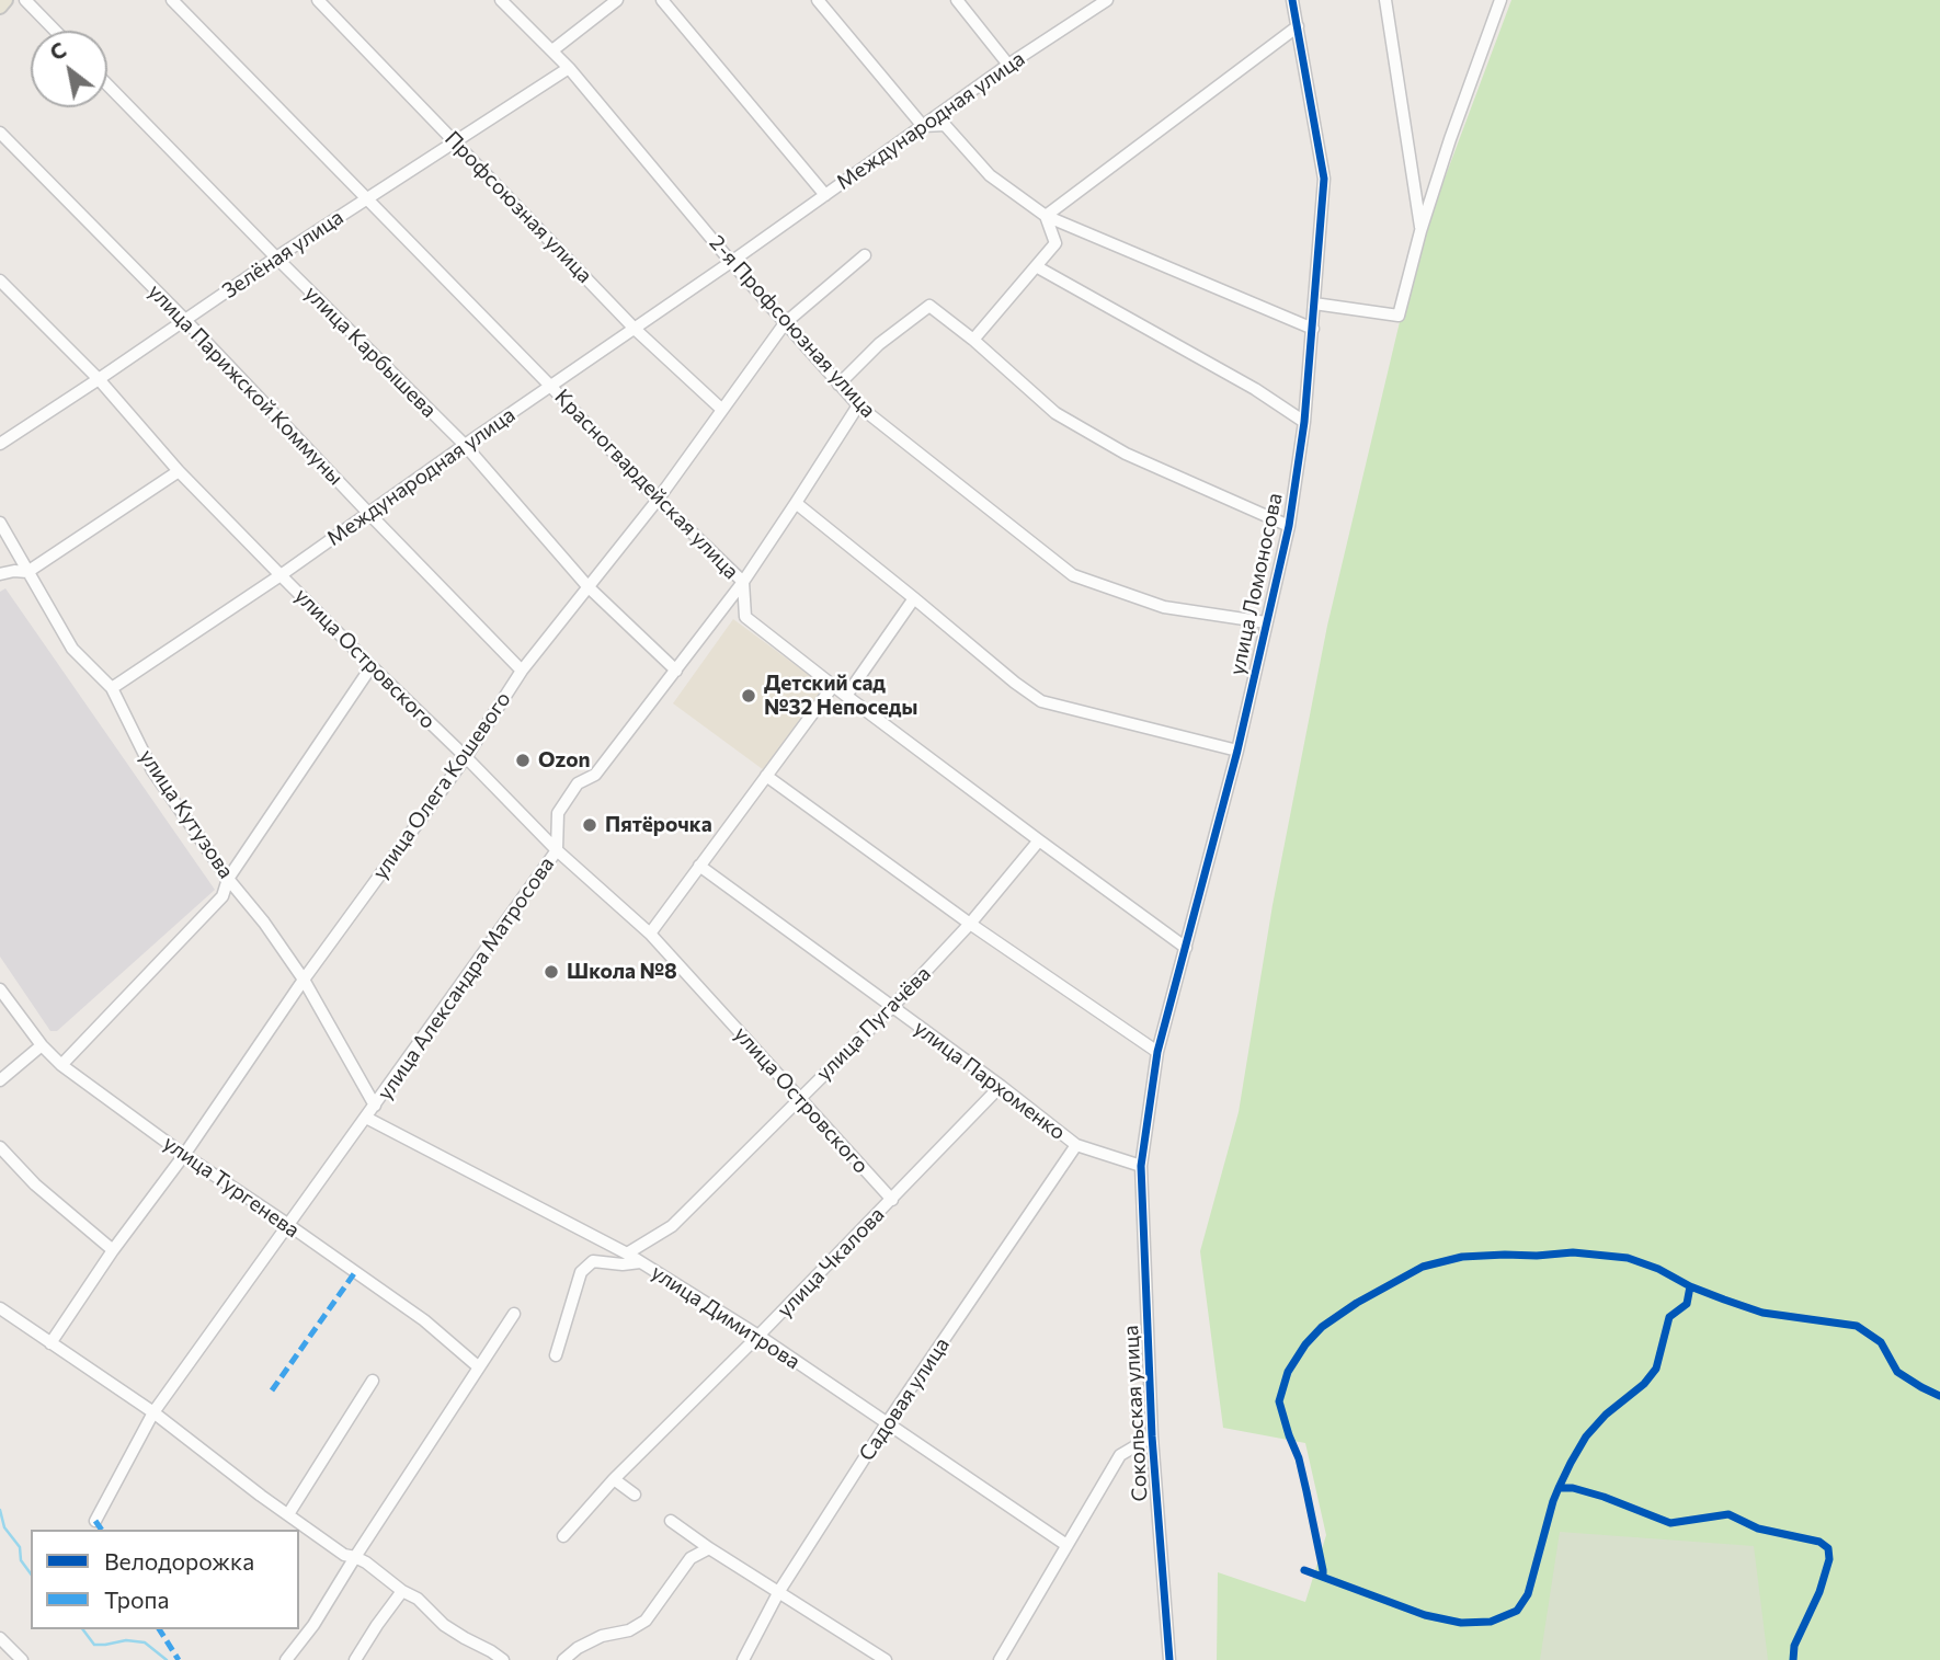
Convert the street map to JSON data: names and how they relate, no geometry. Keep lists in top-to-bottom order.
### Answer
{
  "streets": {
    "street": [
      "Международная улица",
      "Профсоюзная улица",
      "Зелёная улица",
      "2-я Профсоюзная улица",
      "улица Карбышева",
      "улица Парижской Коммуны",
      "Красногвардейская улица",
      "улица Ломоносова",
      "улица Островского",
      "улица Олега Кошевого",
      "улица Кутузова",
      "улица Александра Матросова",
      "улица Пугачёва",
      "улица Пархоменко",
      "улица Тургенева",
      "улица Чкалова",
      "улица Димитрова",
      "Садовая улица",
      "Сокольская улица"
    ]
  },
  "crossings": [
    ["Международная улица", "Профсоюзная улица"],
    ["Международная улица", "2-я Профсоюзная улица"],
    ["Международная улица", "улица Карбышева"],
    ["Международная улица", "улица Парижской Коммуны"],
    ["Международная улица", "Красногвардейская улица"],
    ["Международная улица", "улица Островского"],
    ["Международная улица", "улица Кутузова"],
    ["Профсоюзная улица", "Зелёная улица"],
    ["Профсоюзная улица", "улица Олега Кошевого"],
    ["Зелёная улица", "2-я Профсоюзная улица"],
    ["Зелёная улица", "улица Карбышева"],
    ["Зелёная улица", "улица Парижской Коммуны"],
    ["Зелёная улица", "Красногвардейская улица"],
    ["Зелёная улица", "улица Островского"],
    ["2-я Профсоюзная улица", "улица Ломоносова"],
    ["2-я Профсоюзная улица", "улица Олега Кошевого"],
    ["2-я Профсоюзная улица", "улица Александра Матросова"],
    ["улица Карбышева", "улица Олега Кошевого"],
    ["улица Карбышева", "улица Александра Матросова"],
    ["улица Парижской Коммуны", "улица Олега Кошевого"],
    ["Красногвардейская улица", "улица Ломоносова"],
    ["Красногвардейская улица", "улица Олега Кошевого"],
    ["Красногвардейская улица", "улица Александра Матросова"],
    ["Красногвардейская улица", "улица Пугачёва"],
    ["улица Ломоносова", "улица Пархоменко"],
    ["улица Ломоносова", "Сокольская улица"],
    ["улица Островского", "улица Олега Кошевого"],
    ["улица Островского", "улица Александра Матросова"],
    ["улица Островского", "улица Пугачёва"],
    ["улица Островского", "улица Чкалова"],
    ["улица Олега Кошевого", "улица Кутузова"],
    ["улица Олега Кошевого", "улица Тургенева"],
    ["улица Кутузова", "улица Александра Матросова"],
    ["улица Александра Матросова", "улица Тургенева"],
    ["улица Александра Матросова", "улица Димитрова"],
    ["улица Пугачёва", "улица Пархоменко"],
    ["улица Пугачёва", "улица Димитрова"],
    ["улица Пархоменко", "улица Чкалова"],
    ["улица Пархоменко", "Садовая улица"],
    ["улица Пархоменко", "Сокольская улица"],
    ["улица Чкалова", "улица Димитрова"],
    ["улица Димитрова", "Садовая улица"]
  ],
  "places": [
    "Детский сад №32 Непоседы",
    "Ozon",
    "Пятёрочка",
    "Школа №8"
  ],
  "legend": ["Велодорожка", "Тропа"],
  "north": "top left"
}
